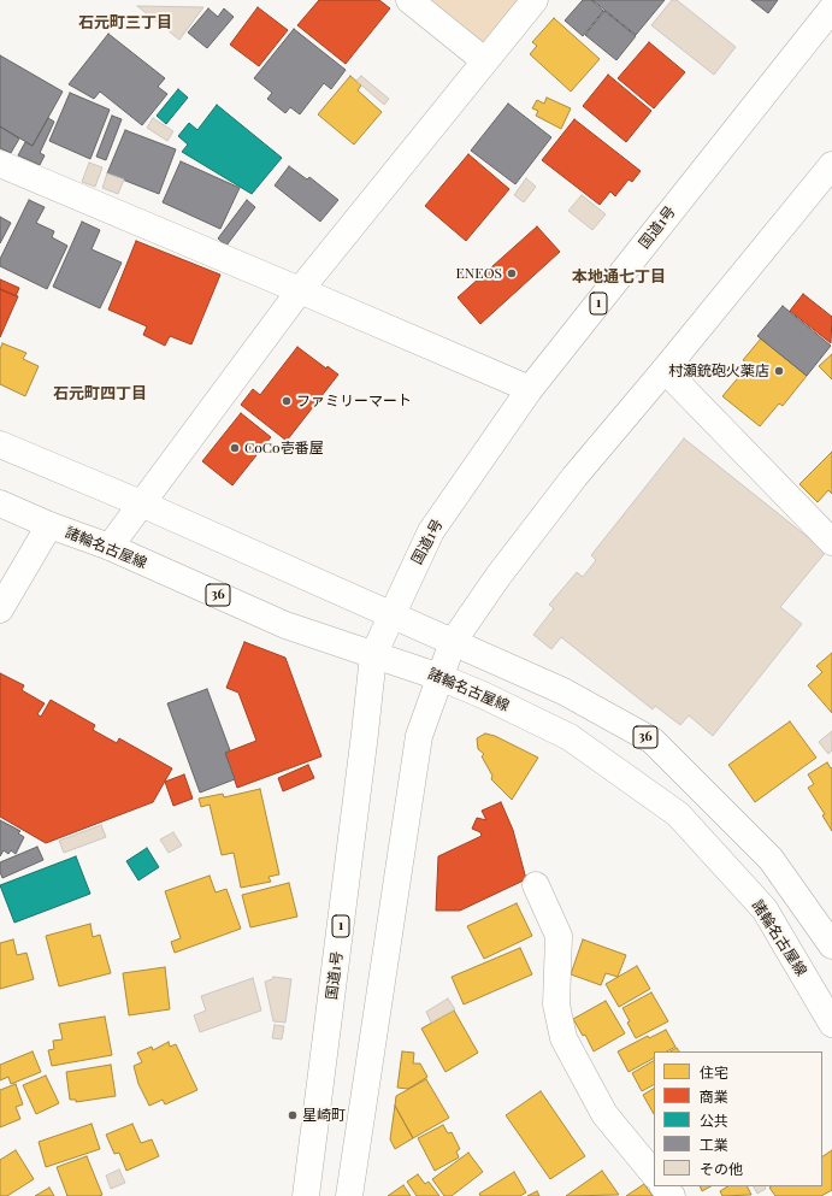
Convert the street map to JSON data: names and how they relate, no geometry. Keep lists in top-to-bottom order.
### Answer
{
  "streets": {
    "main road": [
      "国道1号",
      "1",
      "諸輪名古屋線",
      "36"
    ]
  },
  "crossings": [
    ["国道1号", "諸輪名古屋線"],
    ["国道1号", "36"]
  ],
  "districts": ["石元町三丁目", "本地通七丁目", "石元町四丁目"],
  "places": [
    "ENEOS",
    "村瀬銃砲火薬店",
    "ファミリーマート",
    "CoCo壱番屋",
    "星崎町"
  ],
  "legend": [
    "住宅",
    "商業",
    "公共",
    "工業",
    "その他"
  ]
}
